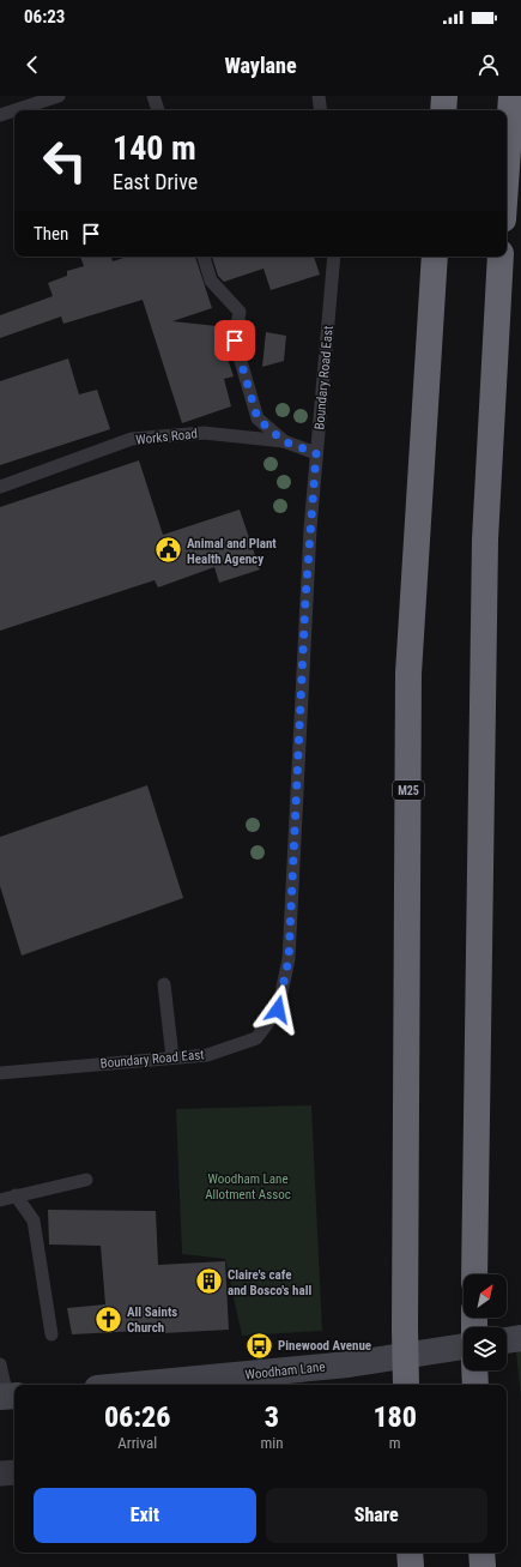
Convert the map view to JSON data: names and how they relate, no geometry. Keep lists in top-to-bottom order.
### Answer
{
  "streets": {
    "highway": ["M25"],
    "main road": ["Woodham Lane"],
    "lane": ["Boundary Road East", "Works Road"]
  },
  "parks": ["Woodham Lane Allotment Assoc"],
  "places": {
    "public building": ["Animal and Plant Health Agency"],
    "building": ["Claire's cafe and Bosco's hall"],
    "church": ["All Saints Church"],
    "bus stop": ["Pinewood Avenue"]
  },
  "north": "top right",
  "page": {
    "status": "06:23",
    "header": "Waylane",
    "turn": ["140 m", "East Drive"],
    "then": "Then",
    "eta": [
      "06:26",
      "Arrival",
      "3",
      "min",
      "180",
      "m"
    ],
    "buttons": ["Exit", "Share"]
  }
}
